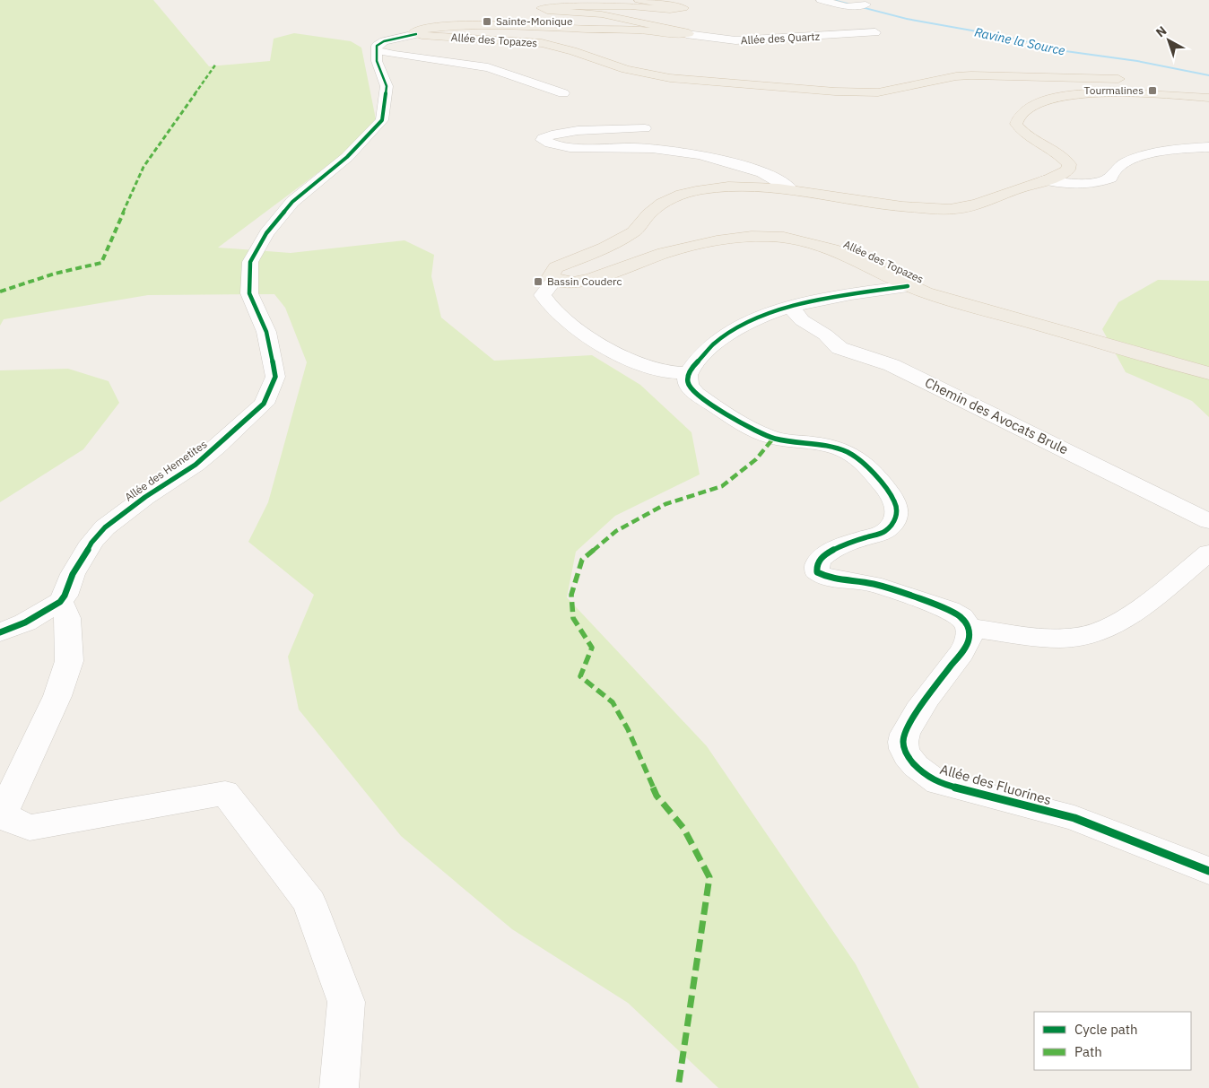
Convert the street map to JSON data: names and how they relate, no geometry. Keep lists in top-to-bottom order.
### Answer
{
  "streets": {
    "main road": ["Allée des Topazes"],
    "street": [
      "Allée des Quartz",
      "Chemin des Avocats Brule",
      "Allée des Hemetites",
      "Allée des Fluorines"
    ]
  },
  "crossings": [
    ["Allée des Quartz", "Allée des Topazes"]
  ],
  "water": ["Ravine la Source"],
  "places": {
    "transit": ["Sainte-Monique", "Tourmalines", "Bassin Couderc"]
  },
  "legend": ["Cycle path", "Path"],
  "north": "top left"
}
